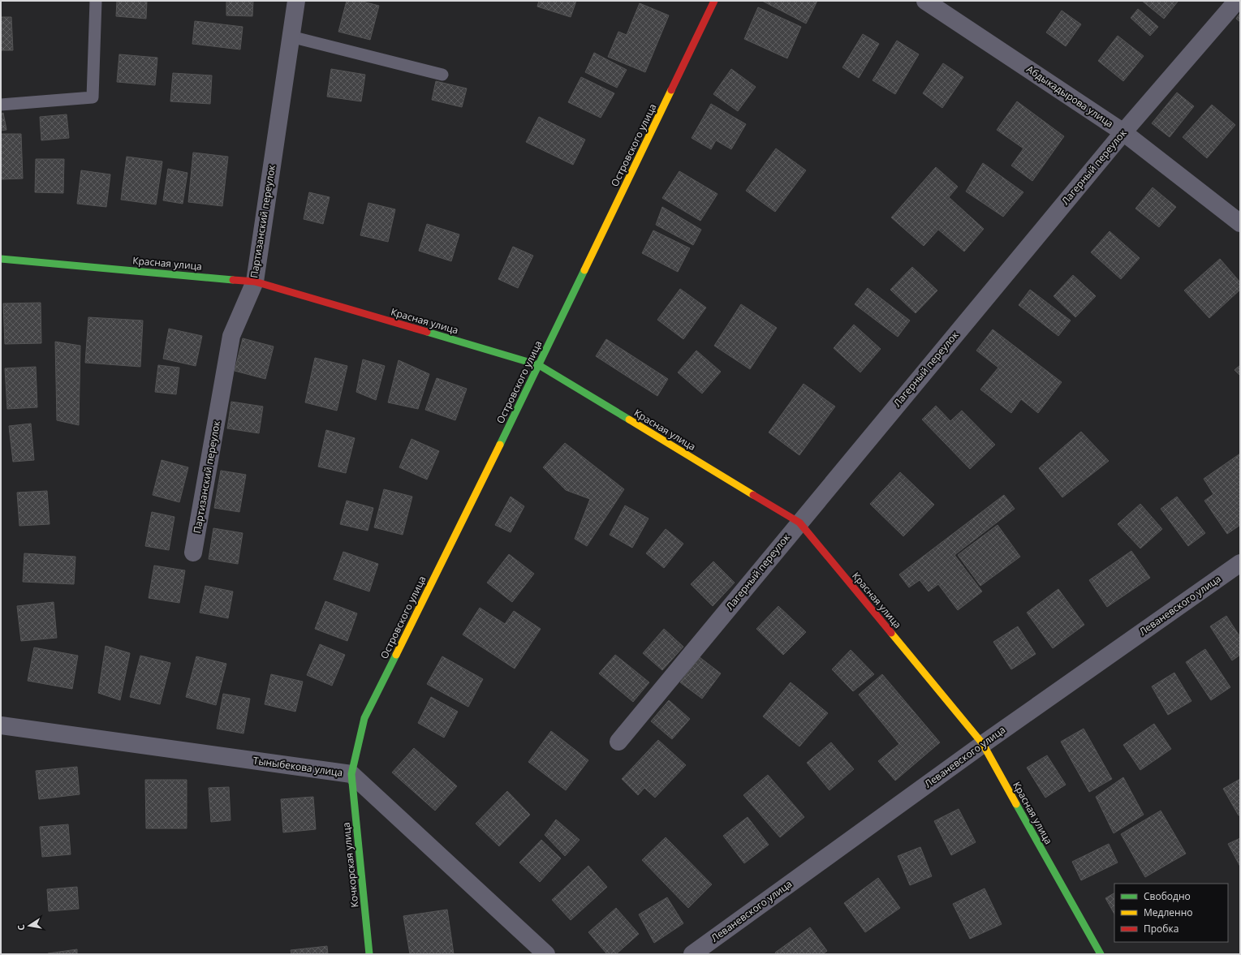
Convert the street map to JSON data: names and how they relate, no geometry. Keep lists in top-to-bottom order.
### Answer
{
  "streets": {
    "street": [
      "Абдыкадырова улица",
      "Островского улица",
      "Лагерный переулок",
      "Партизанский переулок",
      "Красная улица",
      "Леваневского улица",
      "Тыныбекова улица",
      "Кочкорская улица"
    ]
  },
  "crossings": [
    ["Абдыкадырова улица", "Лагерный переулок"],
    ["Островского улица", "Красная улица"],
    ["Островского улица", "Тыныбекова улица"],
    ["Островского улица", "Кочкорская улица"],
    ["Лагерный переулок", "Красная улица"],
    ["Партизанский переулок", "Красная улица"],
    ["Красная улица", "Леваневского улица"],
    ["Тыныбекова улица", "Кочкорская улица"]
  ],
  "legend": ["Свободно", "Медленно", "Пробка"],
  "north": "left"
}
